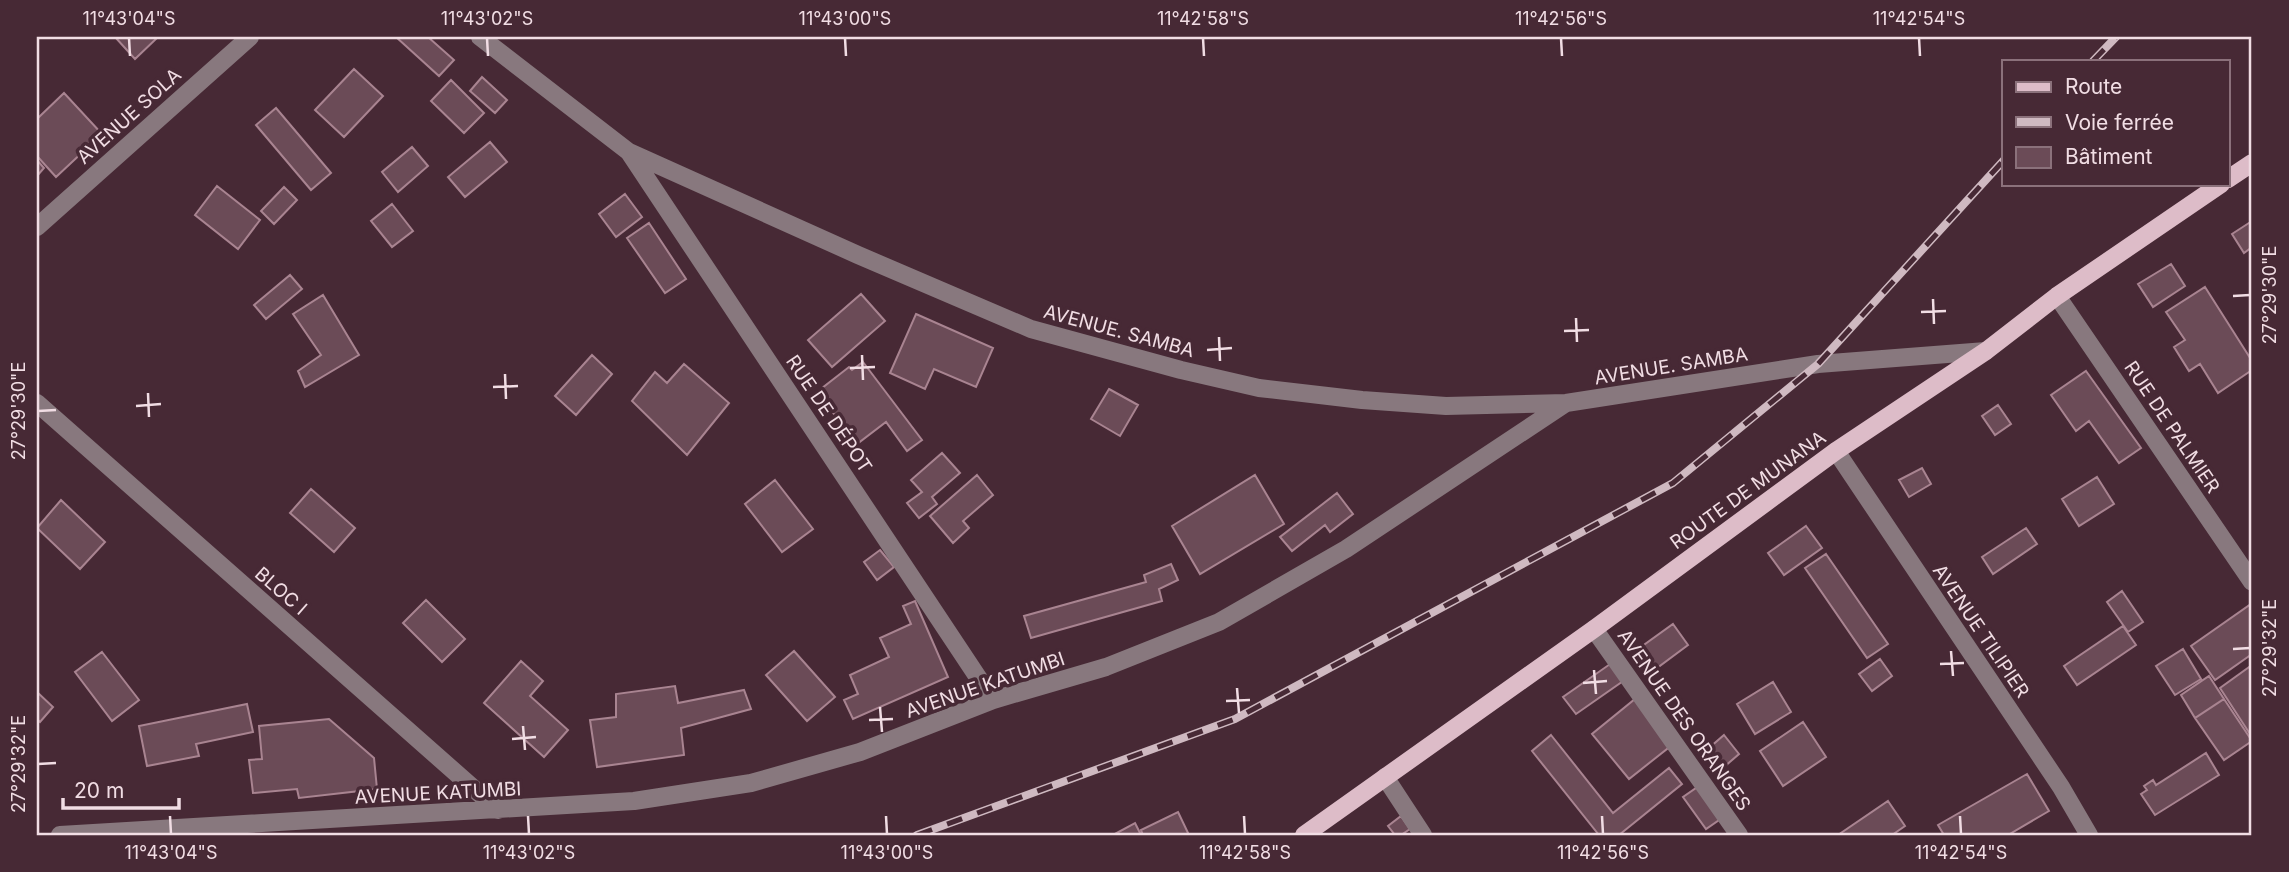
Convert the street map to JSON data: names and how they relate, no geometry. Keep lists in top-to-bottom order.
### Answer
{
  "streets": {
    "main road": ["ROUTE DE MUNANA"],
    "street": [
      "AVENUE SOLA",
      "AVENUE. SAMBA",
      "RUE DE DÉPOT",
      "RUE DE PALMIER",
      "BLOC I",
      "AVENUE TILIPIER",
      "AVENUE KATUMBI",
      "AVENUE DES ORANGES"
    ]
  },
  "crossings": [
    ["AVENUE. SAMBA", "RUE DE DÉPOT"],
    ["AVENUE. SAMBA", "ROUTE DE MUNANA"],
    ["AVENUE. SAMBA", "AVENUE KATUMBI"],
    ["RUE DE DÉPOT", "AVENUE KATUMBI"],
    ["RUE DE PALMIER", "ROUTE DE MUNANA"],
    ["ROUTE DE MUNANA", "AVENUE TILIPIER"],
    ["ROUTE DE MUNANA", "AVENUE DES ORANGES"],
    ["BLOC I", "AVENUE KATUMBI"]
  ],
  "legend": ["Route", "Voie ferrée", "Bâtiment"],
  "scale_bar": "20 m",
  "coordinates": [
    "11°43'04\"S",
    "11°43'02\"S",
    "11°43'00\"S",
    "11°42'58\"S",
    "11°42'56\"S",
    "11°42'54\"S",
    "27°29'30\"E",
    "27°29'32\"E"
  ]
}
